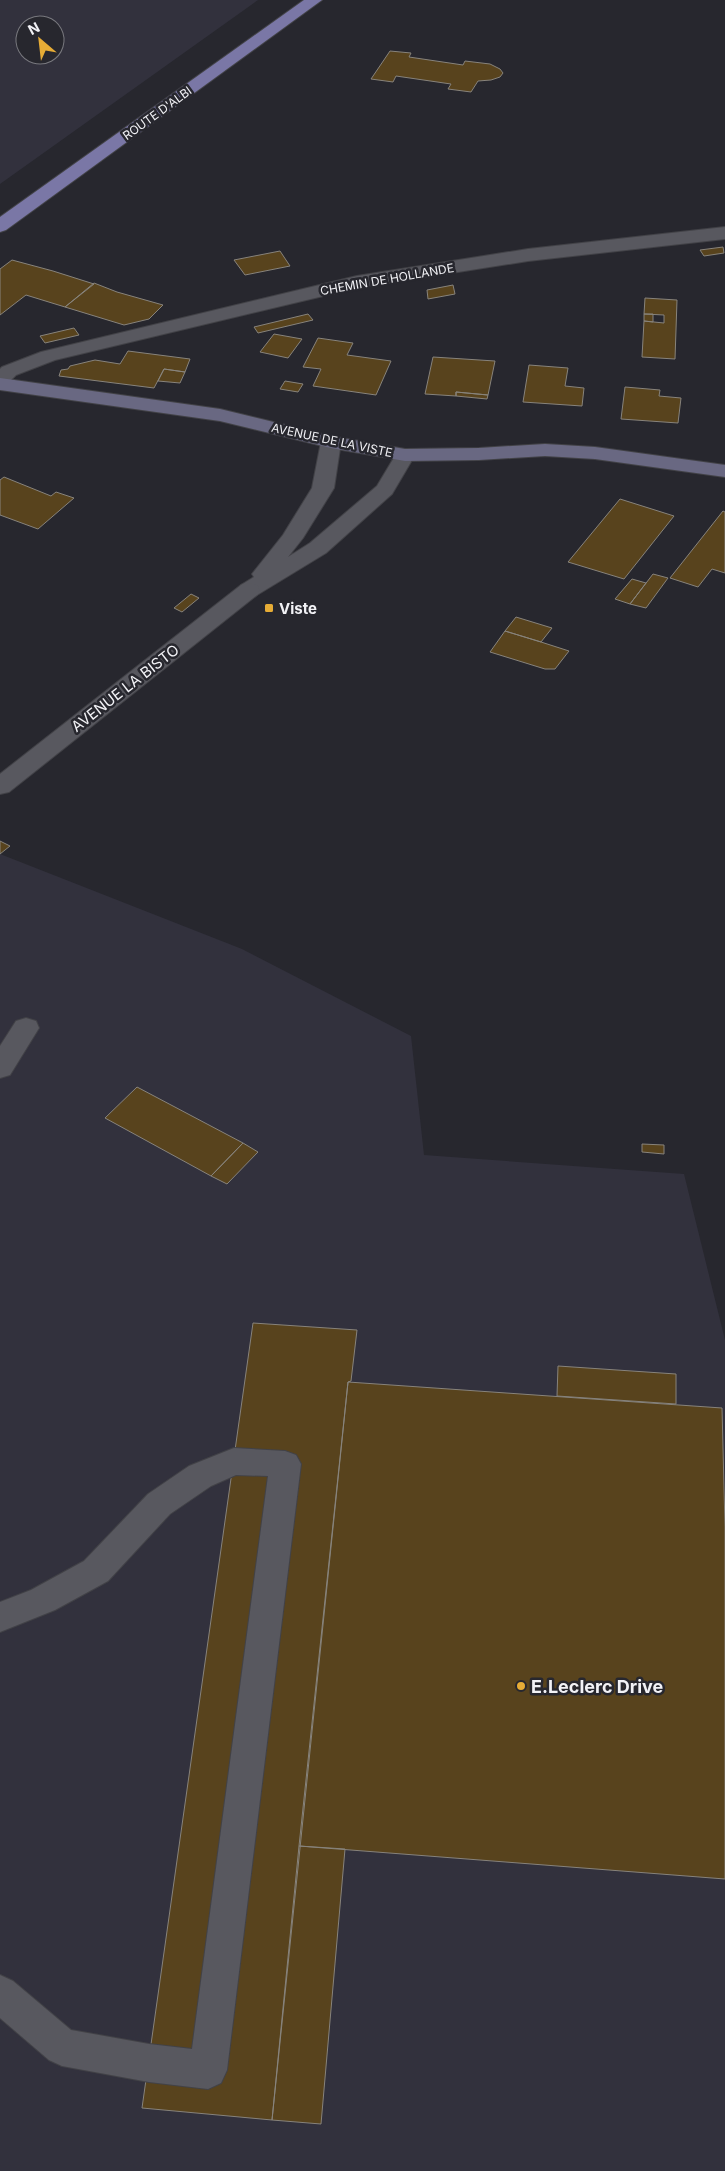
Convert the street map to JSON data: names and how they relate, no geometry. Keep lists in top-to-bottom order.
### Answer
{
  "streets": {
    "main road": ["ROUTE D'ALBI"],
    "street": ["CHEMIN DE HOLLANDE", "AVENUE DE LA VISTE", "AVENUE LA BISTO"]
  },
  "places": {
    "transit": ["Viste"],
    "other": ["E.Leclerc Drive"]
  },
  "north": "top left"
}
